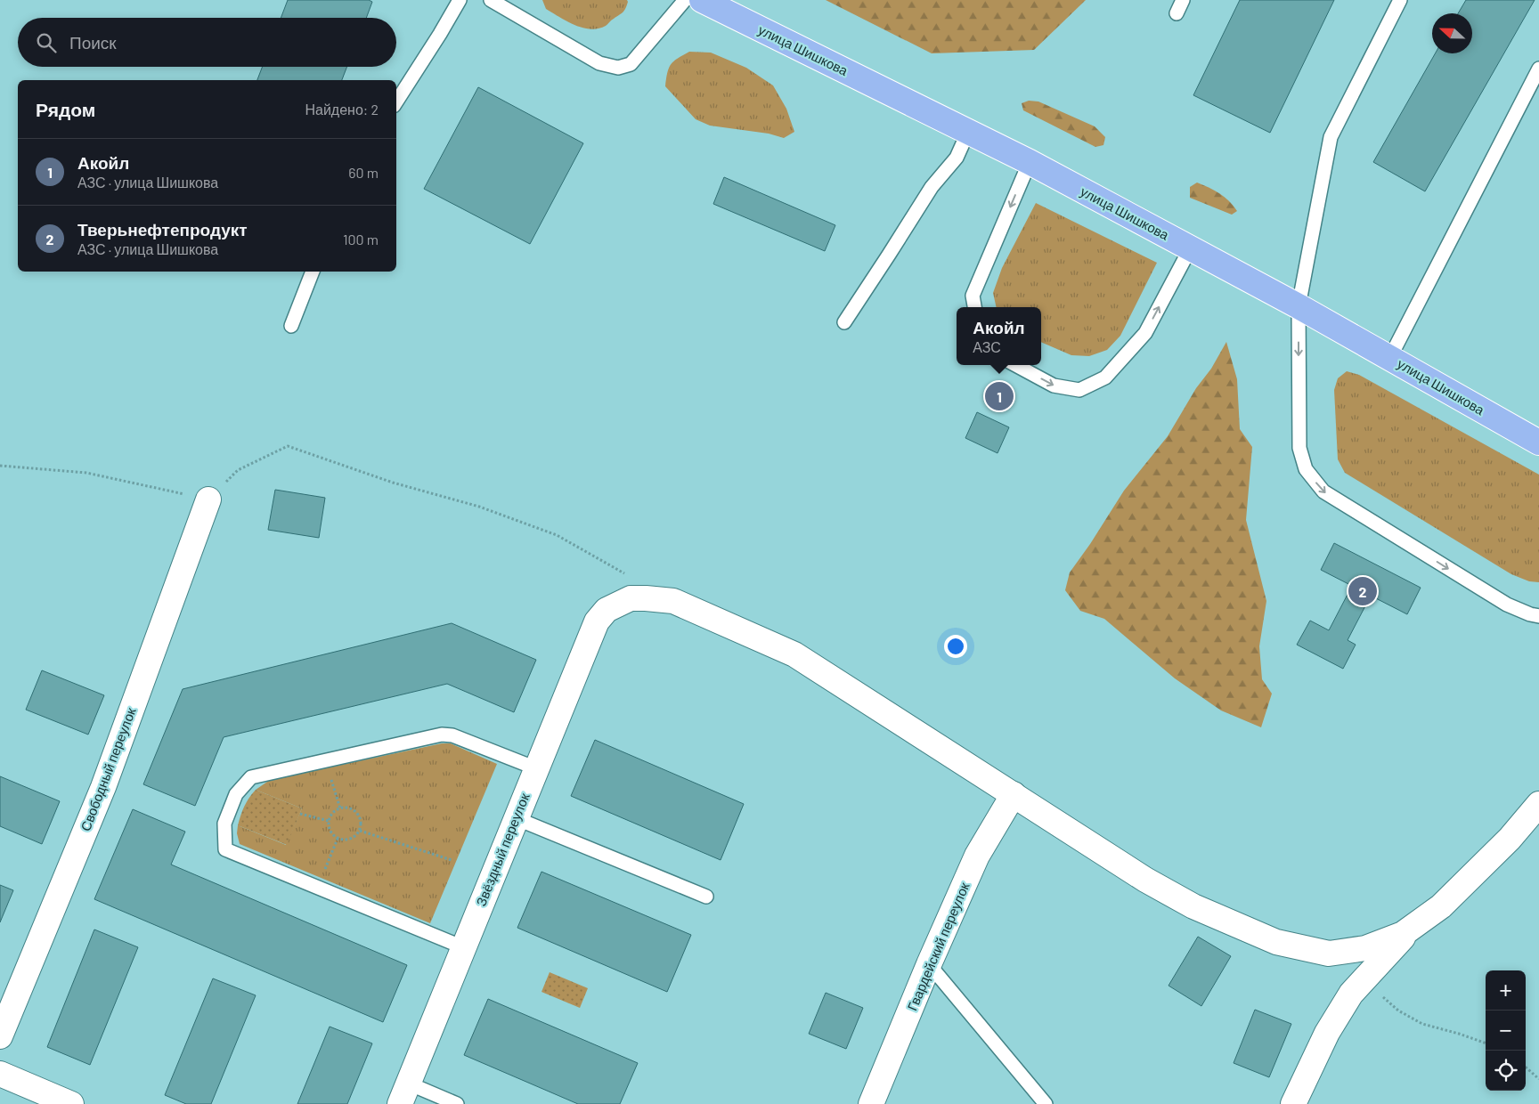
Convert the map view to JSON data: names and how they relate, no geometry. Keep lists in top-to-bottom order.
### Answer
{
  "streets": {
    "main road": ["улица Шишкова"],
    "street": ["Свободный переулок", "Звёздный переулок", "Гвардейский переулок"]
  },
  "crossings": [
    ["Звёздный переулок", "Гвардейский переулок"]
  ],
  "north": "left",
  "page": {
    "search": "Поиск",
    "heading": ["Рядом", "Найдено: 2"],
    "list": [
      {
        "mark": "1",
        "name": "Акойл",
        "note": "АЗС · улица Шишкова",
        "value": "60 m"
      },
      {
        "mark": "2",
        "name": "Тверьнефтепродукт",
        "note": "АЗС · улица Шишкова",
        "value": "100 m"
      }
    ],
    "popup": ["Акойл", "АЗС"],
    "pins": ["1", "2"],
    "map_buttons": ["+", "−"]
  }
}
